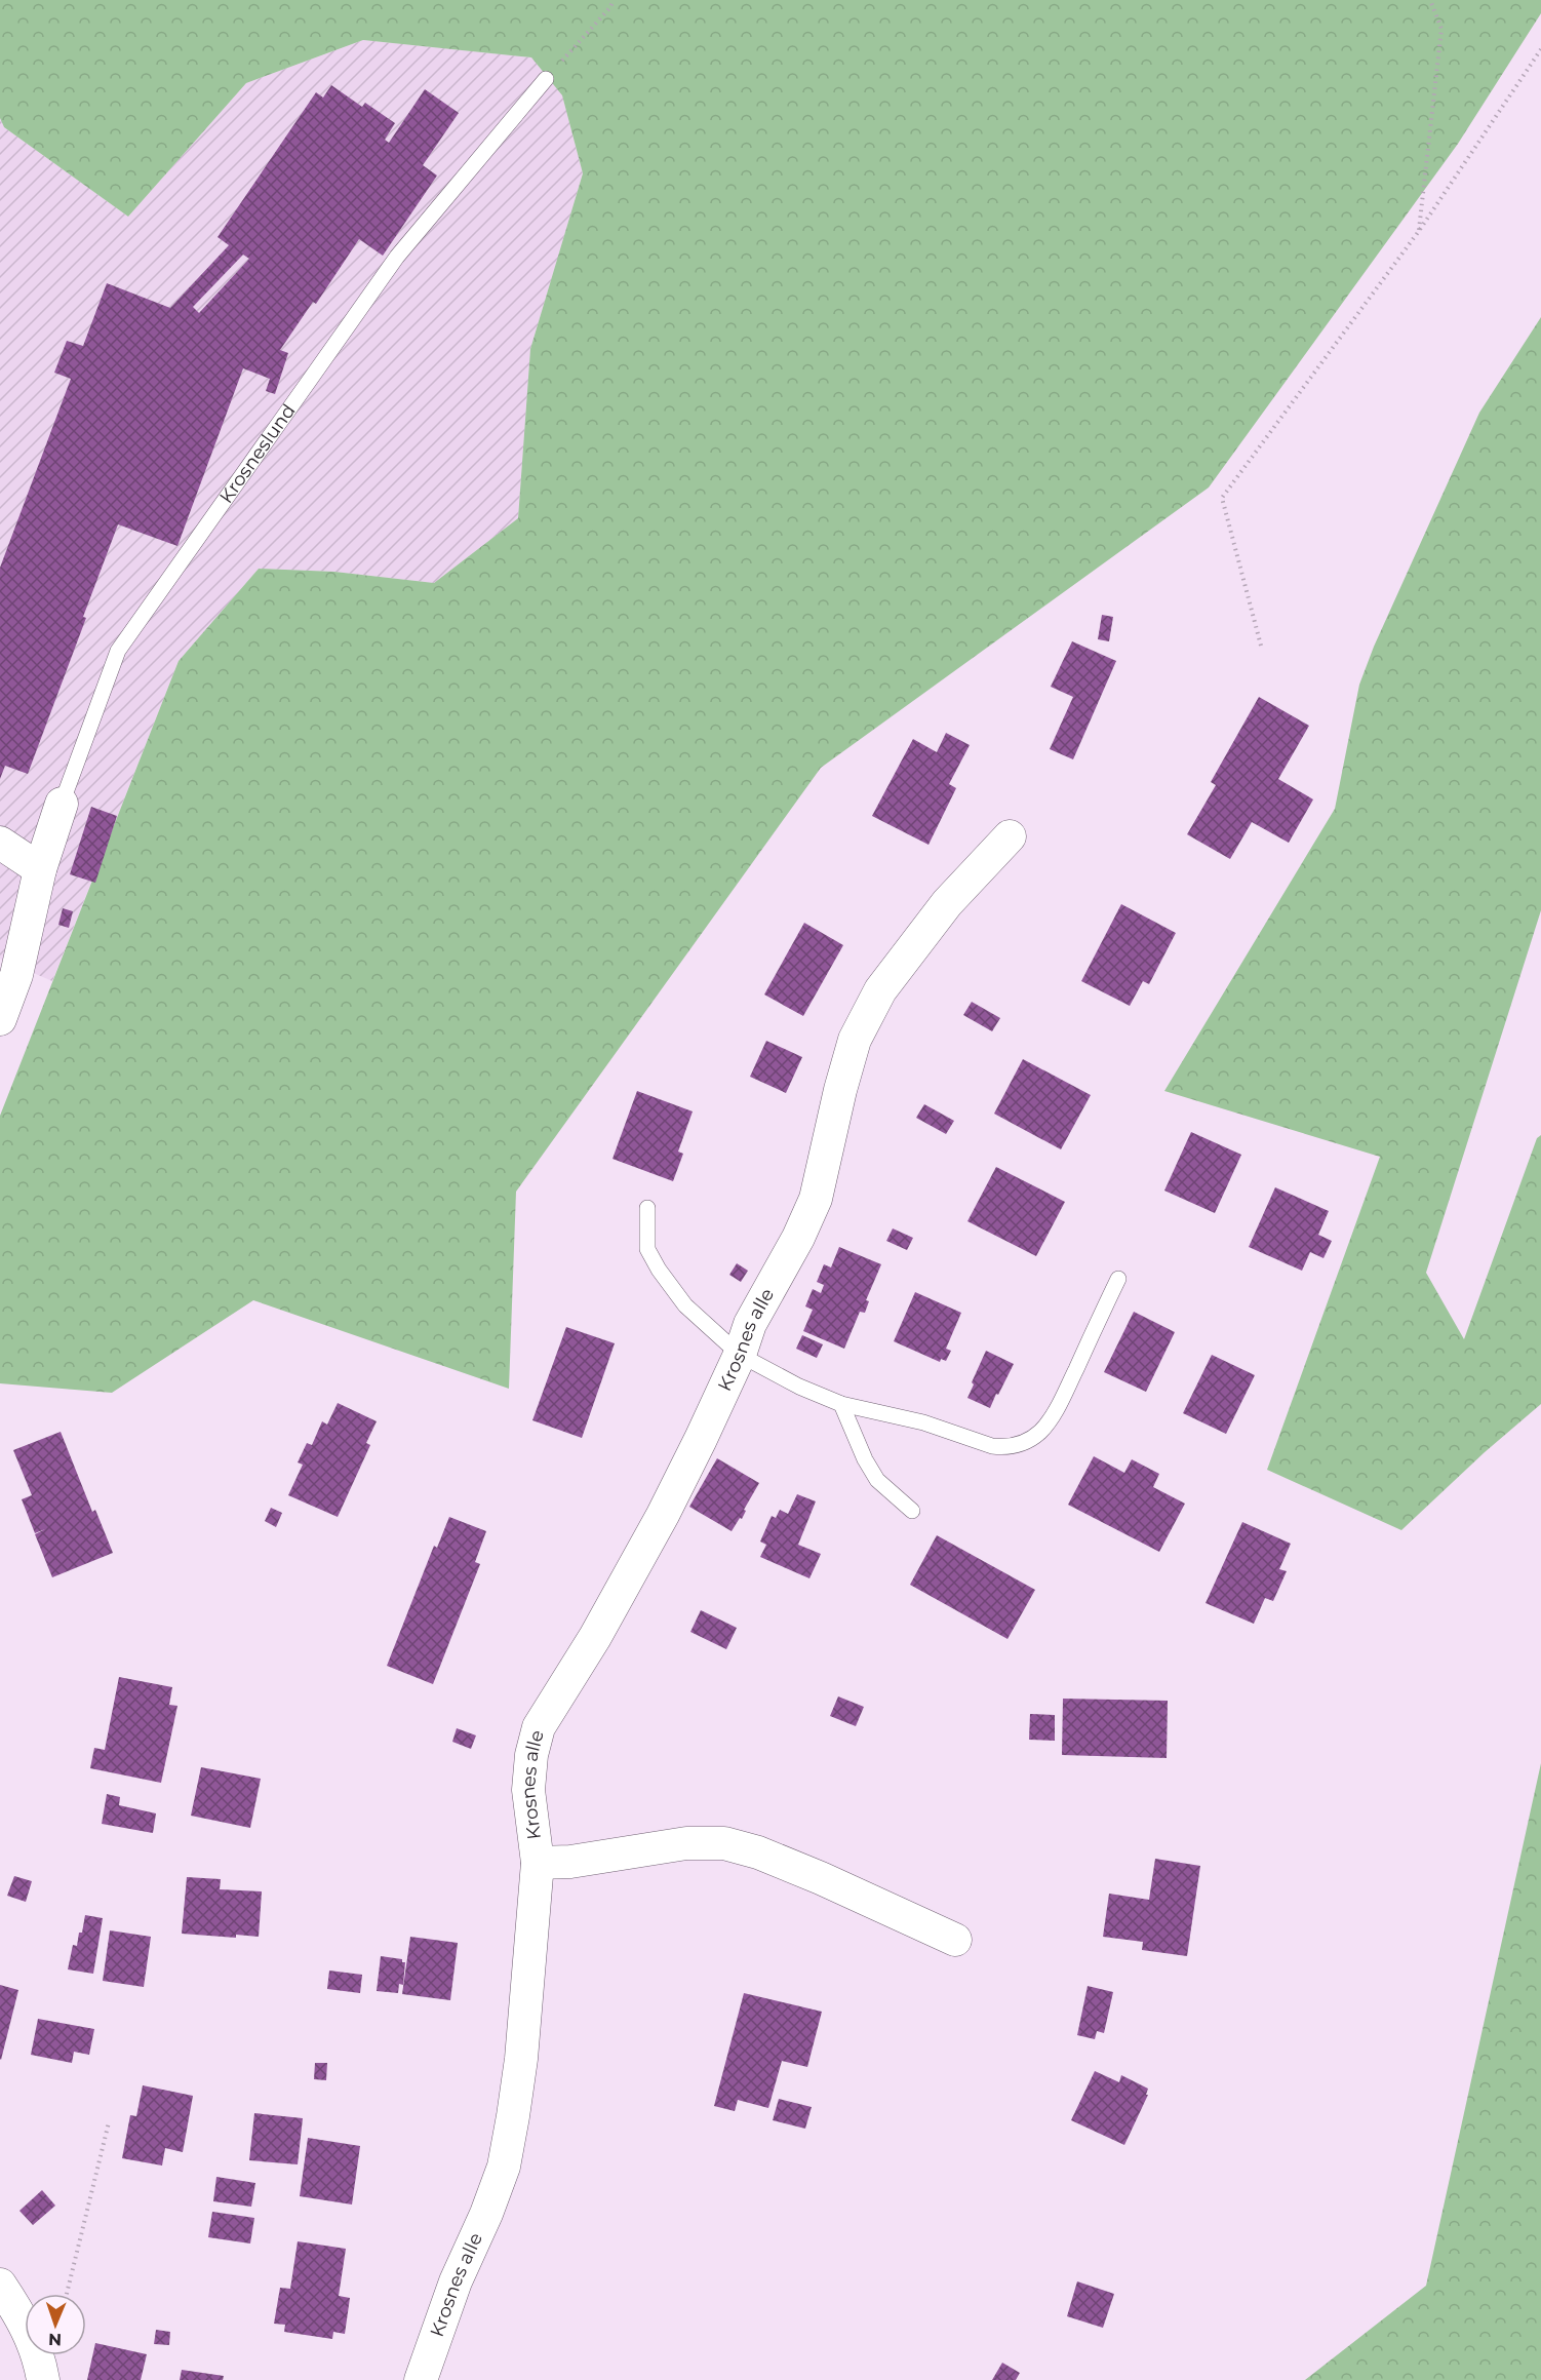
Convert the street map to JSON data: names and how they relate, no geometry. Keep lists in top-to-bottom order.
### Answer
{
  "streets": {
    "street": ["Krosneslund", "Krosnes alle"]
  },
  "north": "bottom"
}
